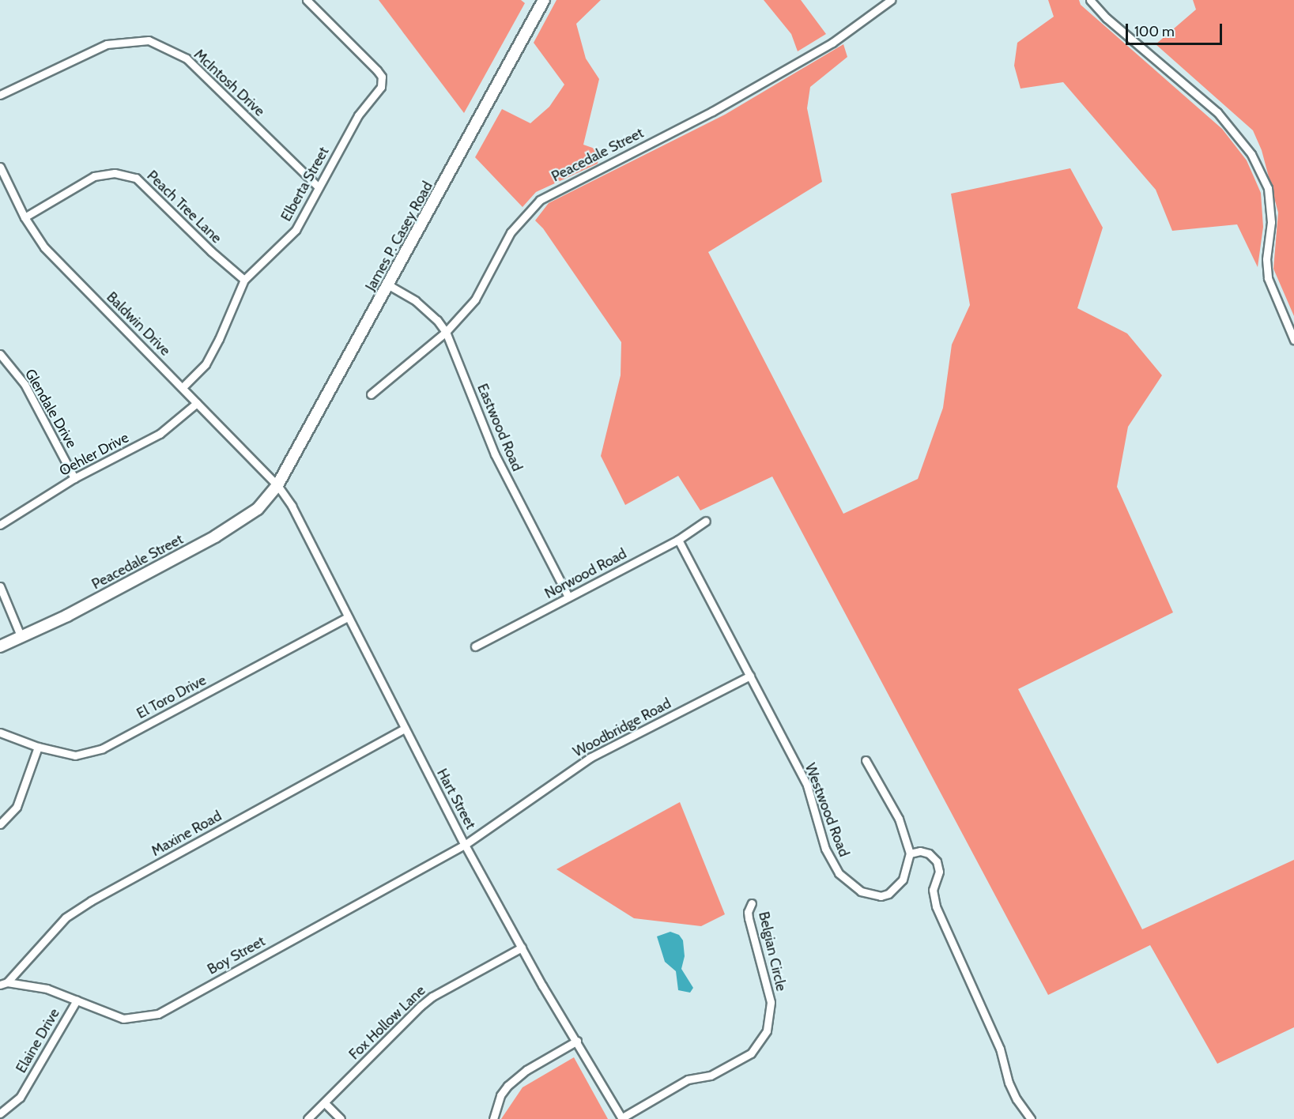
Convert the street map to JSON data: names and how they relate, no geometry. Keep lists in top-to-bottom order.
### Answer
{
  "streets": {
    "main road": ["Peacedale Street", "James P. Casey Road"],
    "street": [
      "McIntosh Drive",
      "Elberta Street",
      "Peach Tree Lane",
      "Baldwin Drive",
      "Glendale Drive",
      "Eastwood Road",
      "Oehler Drive",
      "Norwood Road",
      "El Toro Drive",
      "Woodbridge Road",
      "Hart Street",
      "Westwood Road",
      "Maxine Road",
      "Belgian Circle",
      "Boy Street",
      "Fox Hollow Lane",
      "Elaine Drive"
    ]
  },
  "crossings": [
    ["McIntosh Drive", "Elberta Street"],
    ["Peacedale Street", "James P. Casey Road"],
    ["Peacedale Street", "Baldwin Drive"],
    ["Peacedale Street", "Eastwood Road"],
    ["Peacedale Street", "Hart Street"],
    ["Elberta Street", "Peach Tree Lane"],
    ["Elberta Street", "Baldwin Drive"],
    ["Peach Tree Lane", "Baldwin Drive"],
    ["James P. Casey Road", "Baldwin Drive"],
    ["James P. Casey Road", "Eastwood Road"],
    ["James P. Casey Road", "Hart Street"],
    ["Baldwin Drive", "Oehler Drive"],
    ["Baldwin Drive", "Hart Street"],
    ["Glendale Drive", "Oehler Drive"],
    ["Eastwood Road", "Norwood Road"],
    ["Norwood Road", "Westwood Road"],
    ["El Toro Drive", "Hart Street"],
    ["Woodbridge Road", "Hart Street"],
    ["Woodbridge Road", "Westwood Road"],
    ["Woodbridge Road", "Boy Street"],
    ["Hart Street", "Maxine Road"],
    ["Hart Street", "Belgian Circle"],
    ["Hart Street", "Boy Street"],
    ["Hart Street", "Fox Hollow Lane"],
    ["Maxine Road", "Boy Street"],
    ["Boy Street", "Elaine Drive"]
  ],
  "scale_bar": "100 m"
}
